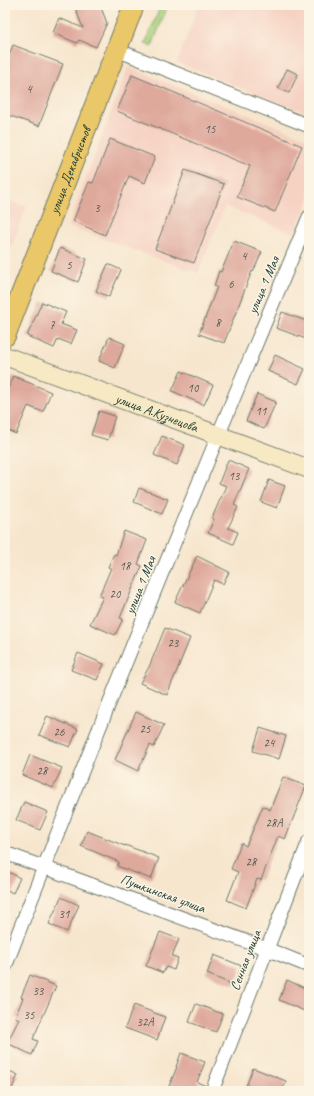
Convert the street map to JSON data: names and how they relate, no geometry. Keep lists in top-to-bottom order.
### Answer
{
  "streets": {
    "main road": ["улица Декабристов", "улица А.Кузнецова"],
    "street": ["улица 1 Мая", "Пушкинская улица", "Сенная улица"]
  },
  "crossings": [
    ["улица 1 Мая", "улица А.Кузнецова"],
    ["улица 1 Мая", "Пушкинская улица"],
    ["Пушкинская улица", "Сенная улица"]
  ],
  "house_numbers": [
    "4",
    "15",
    "3",
    "4",
    "5",
    "6",
    "8",
    "7",
    "10",
    "11",
    "13",
    "18",
    "20",
    "23",
    "25",
    "26",
    "24",
    "28",
    "28А",
    "28",
    "31",
    "33",
    "35",
    "32А"
  ]
}
